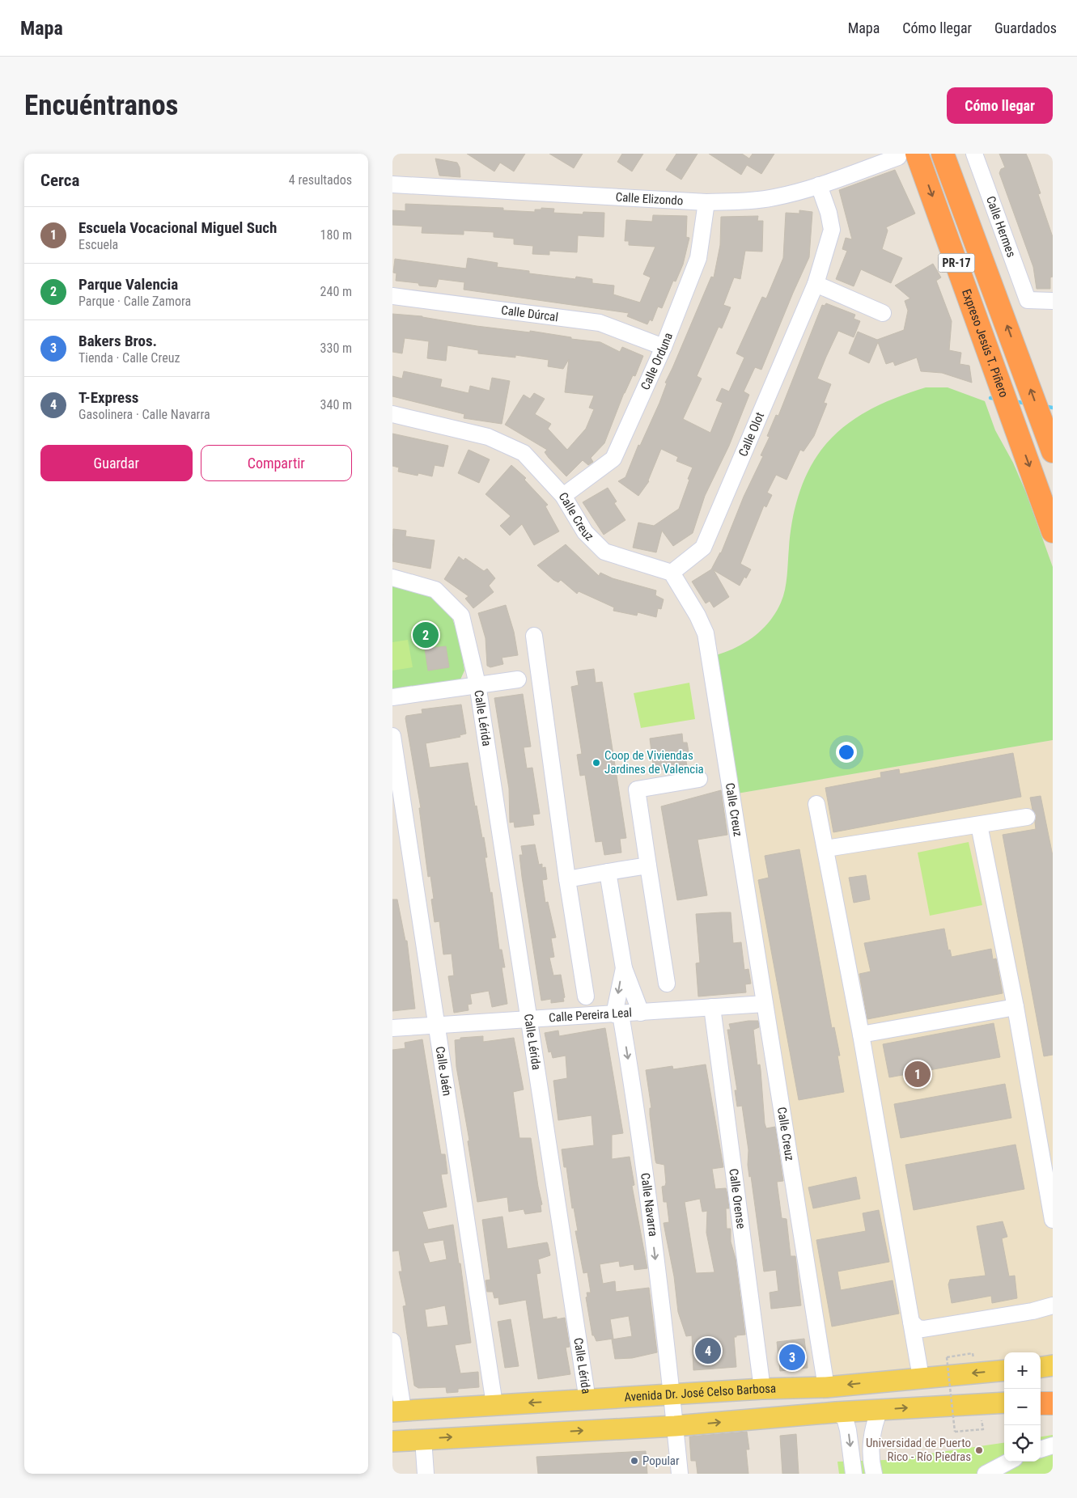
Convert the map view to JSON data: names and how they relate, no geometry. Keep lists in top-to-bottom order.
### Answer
{
  "streets": {
    "highway": ["PR-17", "Expreso Jesús T. Piñero"],
    "main road": ["Avenida Dr. José Celso Barbosa"],
    "street": [
      "Calle Elizondo",
      "Calle Hermes",
      "Calle Dúrcal",
      "Calle Orduna",
      "Calle Olot",
      "Calle Creuz",
      "Calle Lérida",
      "Calle Pereira Leal",
      "Calle Jaén",
      "Calle Orense",
      "Calle Navarra"
    ]
  },
  "crossings": [
    ["Calle Elizondo", "Expreso Jesús T. Piñero"],
    ["Calle Elizondo", "Calle Orduna"],
    ["Calle Elizondo", "Calle Olot"],
    ["Calle Dúrcal", "Calle Orduna"],
    ["Calle Orduna", "Calle Creuz"],
    ["Calle Olot", "Calle Creuz"],
    ["Calle Creuz", "Calle Pereira Leal"],
    ["Calle Creuz", "Avenida Dr. José Celso Barbosa"],
    ["Calle Lérida", "Calle Pereira Leal"],
    ["Calle Lérida", "Avenida Dr. José Celso Barbosa"],
    ["Calle Pereira Leal", "Calle Jaén"],
    ["Calle Pereira Leal", "Calle Orense"],
    ["Calle Pereira Leal", "Calle Navarra"],
    ["Calle Jaén", "Avenida Dr. José Celso Barbosa"],
    ["Calle Orense", "Avenida Dr. José Celso Barbosa"],
    ["Calle Navarra", "Avenida Dr. José Celso Barbosa"]
  ],
  "one_way": ["Calle Navarra"],
  "places": ["Coop de Viviendas Jardines de Valencia", "Universidad de Puerto Rico - Río Piedras", "Popular"],
  "page": {
    "header": "Mapa",
    "nav": ["Mapa", "Cómo llegar", "Guardados"],
    "buttons": [
      "Cómo llegar",
      ["Guardar", "Compartir"]
    ],
    "title": "Encuéntranos",
    "heading": ["Cerca", "4 resultados"],
    "list": [
      {
        "mark": "1",
        "name": "Escuela Vocacional Miguel Such",
        "note": "Escuela",
        "value": "180 m"
      },
      {
        "mark": "2",
        "name": "Parque Valencia",
        "note": "Parque · Calle Zamora",
        "value": "240 m"
      },
      {
        "mark": "3",
        "name": "Bakers Bros.",
        "note": "Tienda · Calle Creuz",
        "value": "330 m"
      },
      {
        "mark": "4",
        "name": "T-Express",
        "note": "Gasolinera · Calle Navarra",
        "value": "340 m"
      }
    ],
    "pins": [
      "2",
      "1",
      "4",
      "3"
    ],
    "map_buttons": ["+", "−"]
  }
}
